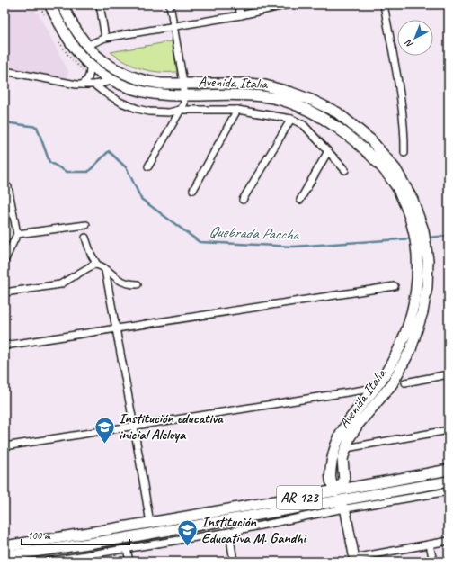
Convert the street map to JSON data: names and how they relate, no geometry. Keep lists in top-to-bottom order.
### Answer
{
  "streets": {
    "main road": ["Avenida Italia", "AR-123"]
  },
  "crossings": [
    ["Avenida Italia", "AR-123"]
  ],
  "water": ["Quebrada Paccha"],
  "places": {
    "school or university": ["Institución educativa inicial Aleluya", "Institución Educativa M. Gandhi"]
  },
  "scale_bar": "100 m",
  "north": "bottom left"
}
